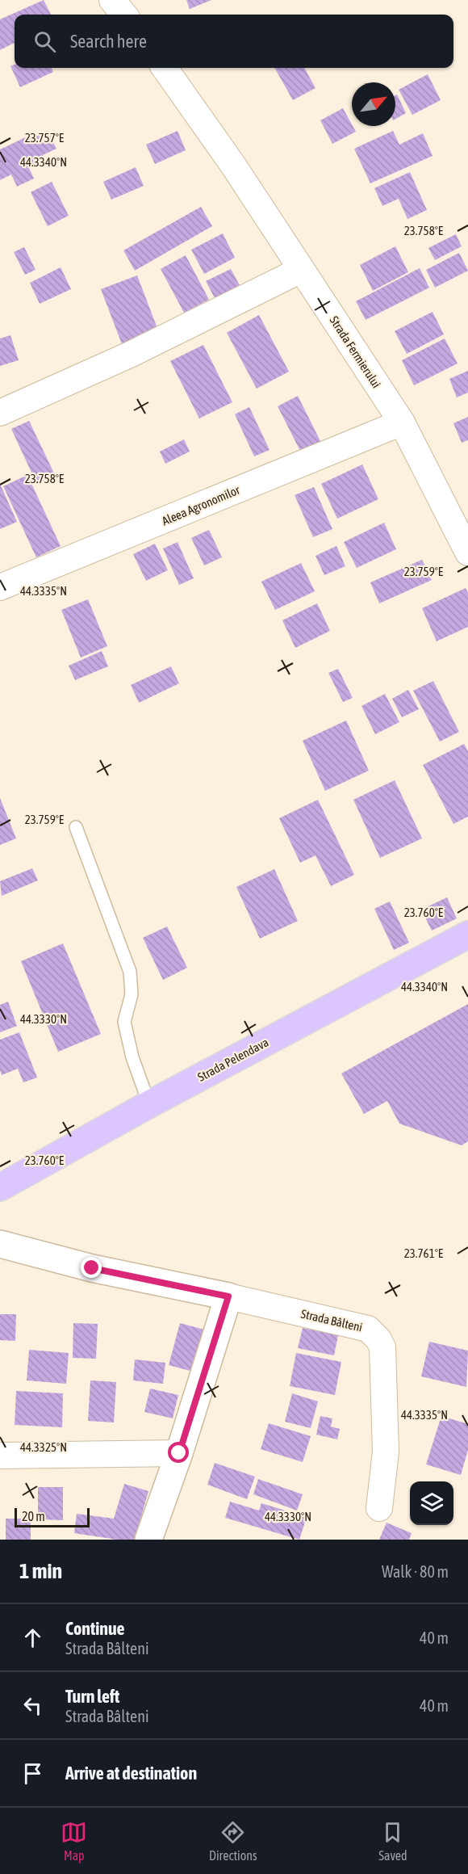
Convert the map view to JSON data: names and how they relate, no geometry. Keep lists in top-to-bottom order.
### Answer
{
  "streets": {
    "main road": ["Strada Pelendava"],
    "street": ["Strada Fermierului", "Aleea Agronomilor", "Strada Bâlteni"]
  },
  "crossings": [
    ["Strada Fermierului", "Aleea Agronomilor"]
  ],
  "scale_bar": "20 m",
  "north": "top right",
  "page": {
    "search": "Search here",
    "scale": "20 m",
    "heading": ["1 min", "Walk · 80 m"],
    "list": [
      ["Continue", "Strada Bâlteni", "40 m"],
      ["Turn left", "Strada Bâlteni", "40 m"],
      "Arrive at destination"
    ],
    "nav": ["Map", "Directions", "Saved"]
  },
  "coordinates": [
    "23.757°E",
    "44.3340°N",
    "23.758°E",
    "23.759°E",
    "44.3335°N",
    "23.760°E",
    "44.3330°N",
    "23.761°E",
    "44.3325°N"
  ]
}
